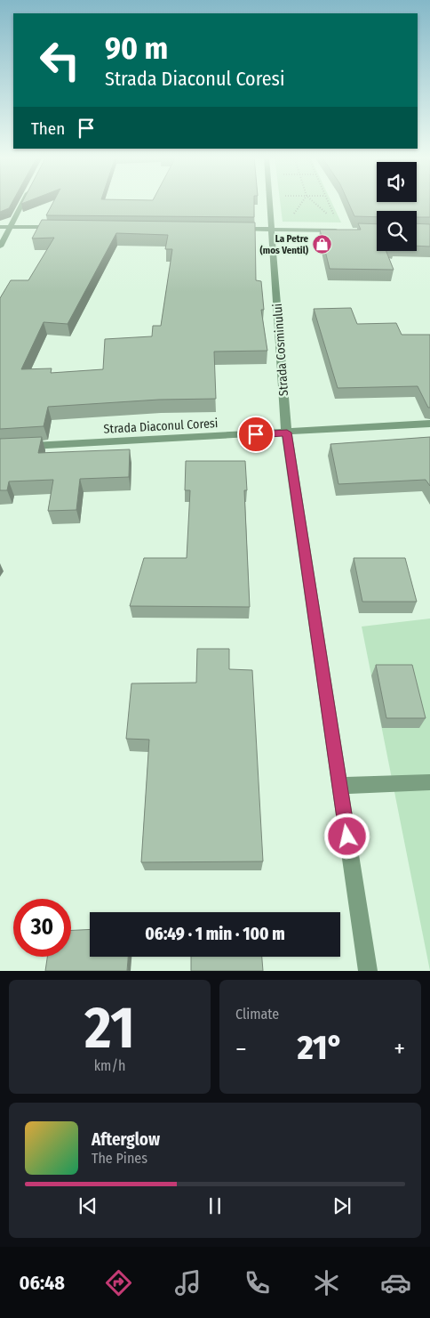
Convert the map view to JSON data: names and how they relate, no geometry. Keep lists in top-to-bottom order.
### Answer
{
  "streets": {
    "street": ["Strada Cosminului", "Strada Diaconul Coresi"]
  },
  "crossings": [
    ["Strada Cosminului", "Strada Diaconul Coresi"]
  ],
  "places": {
    "shop": ["La Petre (mos Ventil)"]
  },
  "page": {
    "turn": ["90 m", "Strada Diaconul Coresi"],
    "then": "Then",
    "limit": "30",
    "trip": "06:49 · 1 min · 100 m",
    "tile": [
      ["21", "km/h"],
      "Climate"
    ],
    "heat": ["−", "21°", "+"],
    "song": ["Afterglow", "The Pines"],
    "tabs": "06:48"
  }
}
